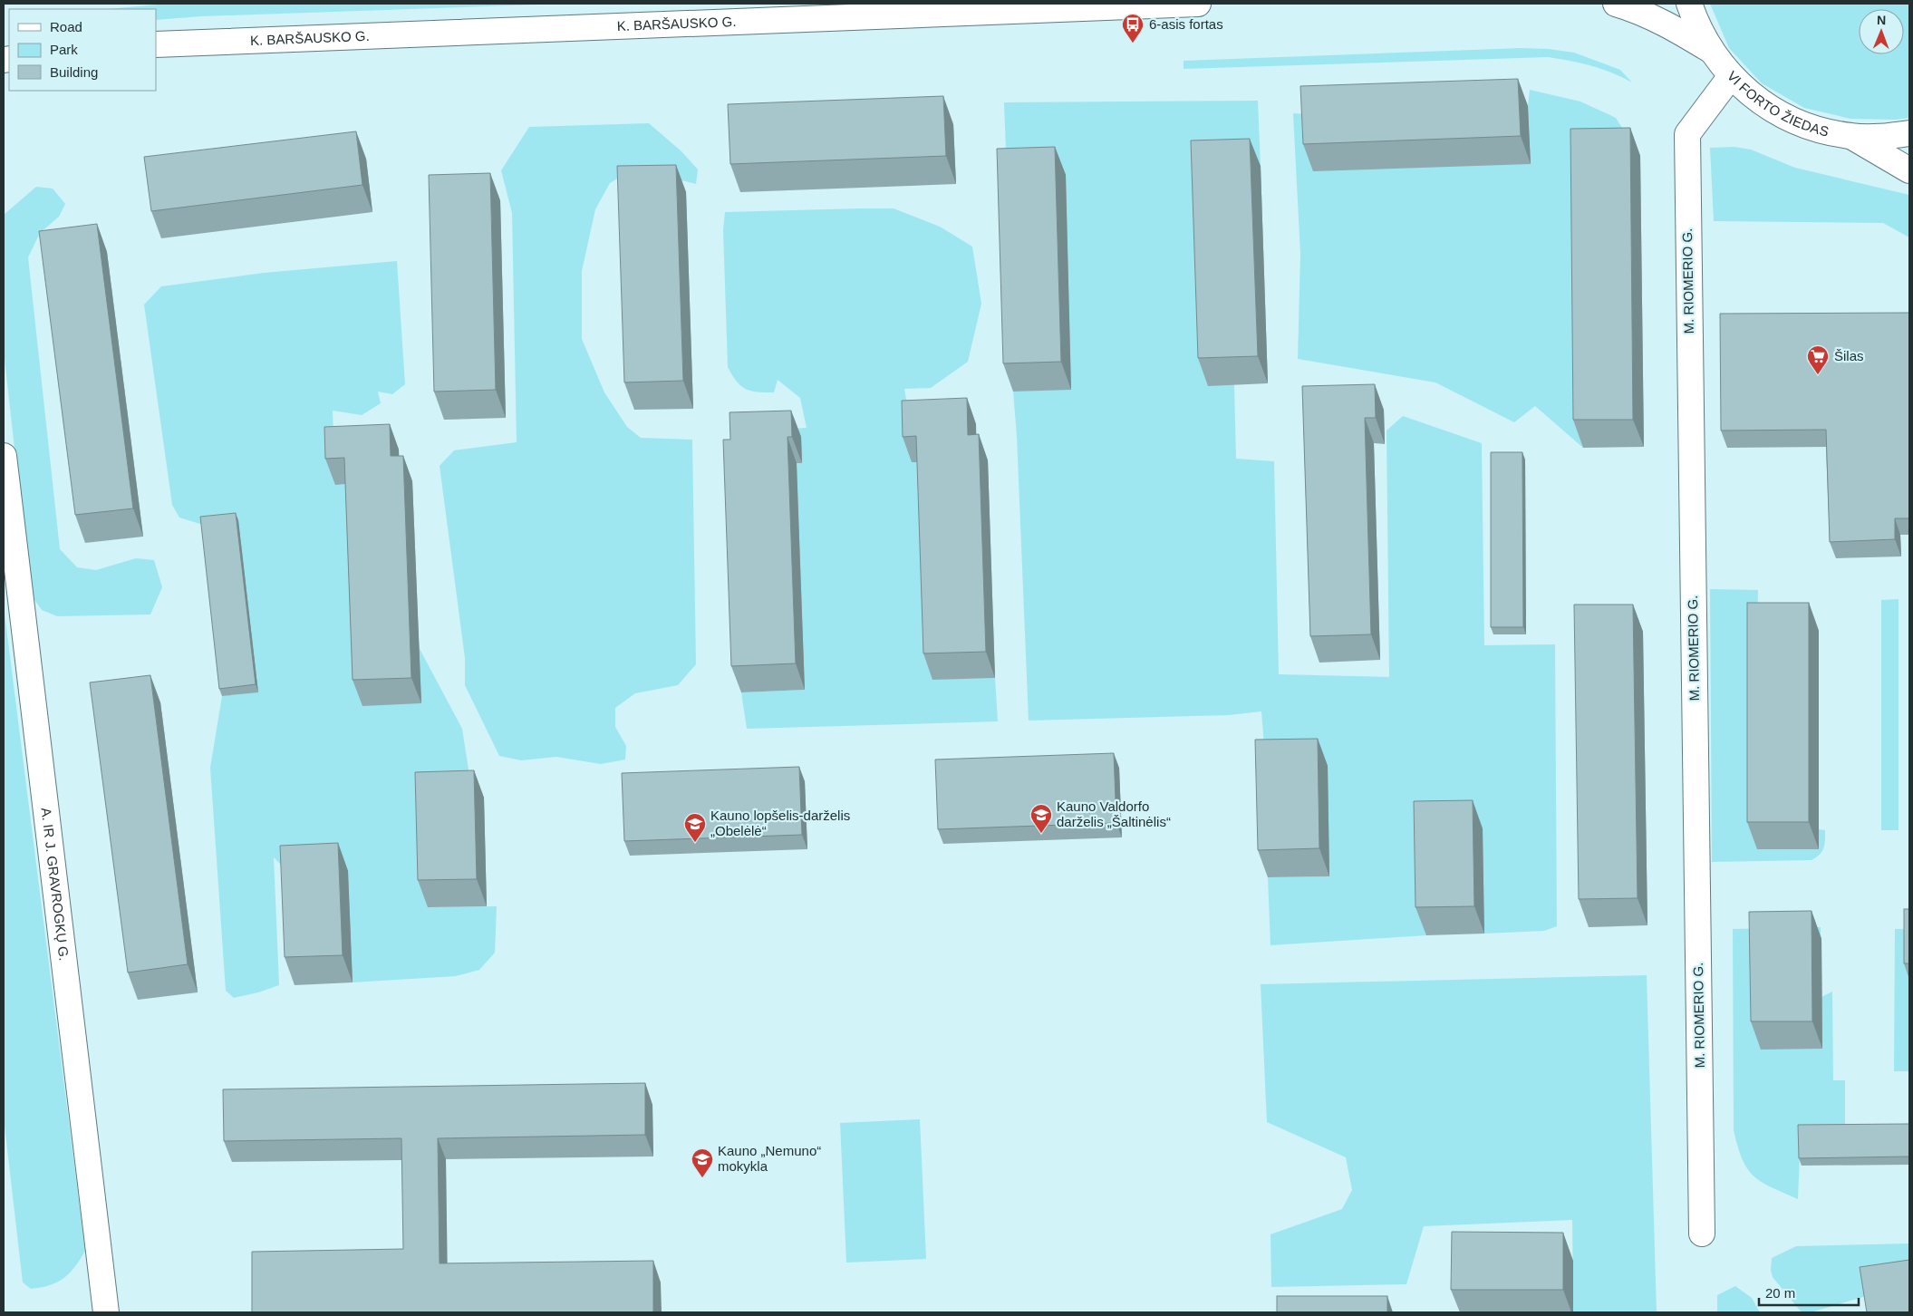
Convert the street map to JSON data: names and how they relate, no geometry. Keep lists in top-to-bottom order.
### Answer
{
  "streets": {
    "street": [
      "K. BARŠAUSKO G.",
      "VI FORTO ŽIEDAS",
      "M. RIOMERIO G.",
      "A. IR J. GRAVROGKŲ G."
    ]
  },
  "crossings": [
    ["VI FORTO ŽIEDAS", "M. RIOMERIO G."]
  ],
  "places": {
    "bus stop": ["6-asis fortas"],
    "supermarket": ["Šilas"],
    "school or university": ["Kauno Valdorfo darželis „Šaltinėlis“", "Kauno lopšelis-darželis „Obelėlė“", "Kauno „Nemuno“ mokykla"]
  },
  "legend": ["Road", "Park", "Building"],
  "scale_bar": "20 m",
  "north": "top"
}
